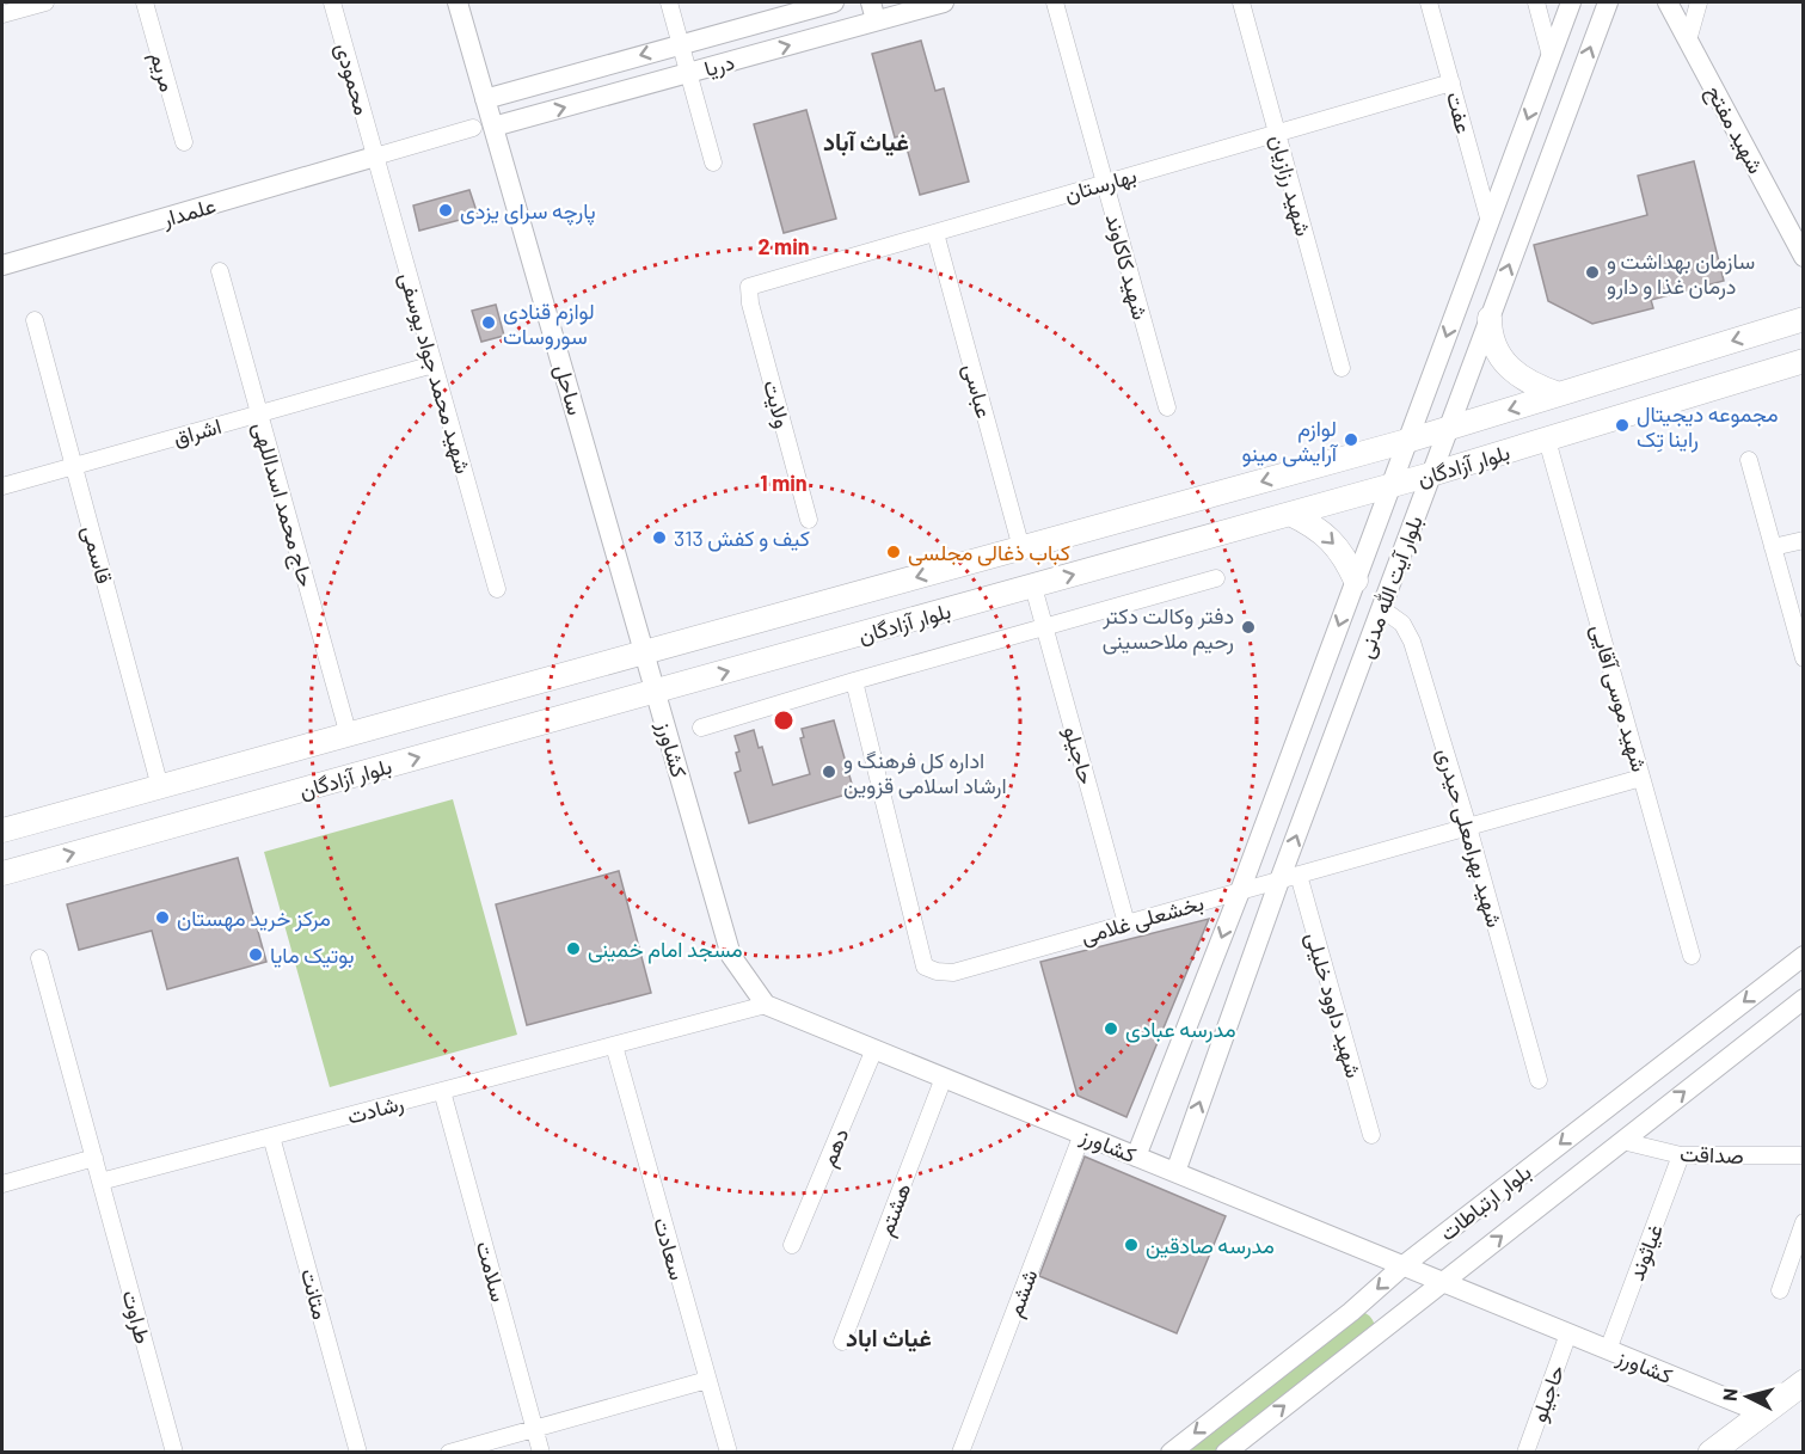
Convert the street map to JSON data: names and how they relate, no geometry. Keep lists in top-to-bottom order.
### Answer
{
  "streets": {
    "main road": ["بلوار آزادگان"],
    "street": [
      "دریا",
      "مریم",
      "محمودی",
      "عفت",
      "شهید مفتح",
      "بهارستان",
      "شهید رزازیان",
      "علمدار",
      "شهید کاکاوند",
      "شهید محمد جواد یوسفی",
      "ساحل",
      "عباسی",
      "ولایت",
      "اشراق",
      "حاج محمد اسداللهی",
      "قاسمی",
      "بلوار آیت الله مدنی",
      "شهید موسی آقایی",
      "کشاورز",
      "حاجیلو",
      "شهید بهرامعلی حیدری",
      "بخشعلی غلامی",
      "شهید داوود خلیلی",
      "رشادت",
      "دهم",
      "صداقت",
      "بلوار ارتباطات",
      "هشتم",
      "سعادت",
      "غیاثوند",
      "سلامت",
      "ششم",
      "متانت",
      "طراوت"
    ]
  },
  "crossings": [
    ["دریا", "ساحل"],
    ["محمودی", "علمدار"],
    ["محمودی", "شهید محمد جواد یوسفی"],
    ["عفت", "بهارستان"],
    ["عفت", "بلوار آیت الله مدنی"],
    ["بهارستان", "شهید رزازیان"],
    ["بهارستان", "شهید کاکاوند"],
    ["بهارستان", "عباسی"],
    ["بهارستان", "ولایت"],
    ["علمدار", "شهید محمد جواد یوسفی"],
    ["شهید محمد جواد یوسفی", "اشراق"],
    ["ساحل", "بلوار آزادگان"],
    ["ساحل", "کشاورز"],
    ["عباسی", "بلوار آزادگان"],
    ["اشراق", "حاج محمد اسداللهی"],
    ["اشراق", "قاسمی"],
    ["بلوار آزادگان", "حاج محمد اسداللهی"],
    ["بلوار آزادگان", "قاسمی"],
    ["بلوار آزادگان", "بلوار آیت الله مدنی"],
    ["بلوار آزادگان", "شهید موسی آقایی"],
    ["بلوار آزادگان", "کشاورز"],
    ["بلوار آزادگان", "حاجیلو"],
    ["بلوار آیت الله مدنی", "کشاورز"],
    ["بلوار آیت الله مدنی", "شهید بهرامعلی حیدری"],
    ["بلوار آیت الله مدنی", "بخشعلی غلامی"],
    ["بلوار آیت الله مدنی", "شهید داوود خلیلی"],
    ["شهید موسی آقایی", "بخشعلی غلامی"],
    ["کشاورز", "حاجیلو"],
    ["کشاورز", "رشادت"],
    ["کشاورز", "دهم"],
    ["کشاورز", "بلوار ارتباطات"],
    ["کشاورز", "هشتم"],
    ["کشاورز", "غیاثوند"],
    ["کشاورز", "ششم"],
    ["حاجیلو", "بخشعلی غلامی"],
    ["شهید بهرامعلی حیدری", "بخشعلی غلامی"],
    ["بخشعلی غلامی", "شهید داوود خلیلی"],
    ["رشادت", "سعادت"],
    ["رشادت", "سلامت"],
    ["رشادت", "متانت"],
    ["رشادت", "طراوت"],
    ["صداقت", "بلوار ارتباطات"],
    ["صداقت", "غیاثوند"]
  ],
  "districts": ["غیاث آباد", "غیاث اباد"],
  "places": [
    "پارچه سرای یزدی",
    "سازمان بهداشت و درمان غذا و دارو",
    "لوازم قنادی سوروسات",
    "مجموعه دیجیتال راینا تِک",
    "لوازم آرایشی مینو",
    "کیف و کفش 313",
    "کباب ذغالی مجلسی",
    "دفتر وکالت دکتر رحیم ملاحسینی",
    "اداره کل فرهنگ و ارشاد اسلامی قزوین",
    "مرکز خرید مهستان",
    "مسجد امام خمینی",
    "بوتیک مایا",
    "مدرسه عبادی",
    "مدرسه صادقین"
  ],
  "north": "left",
  "rings": ["2 min", "1 min"]
}
